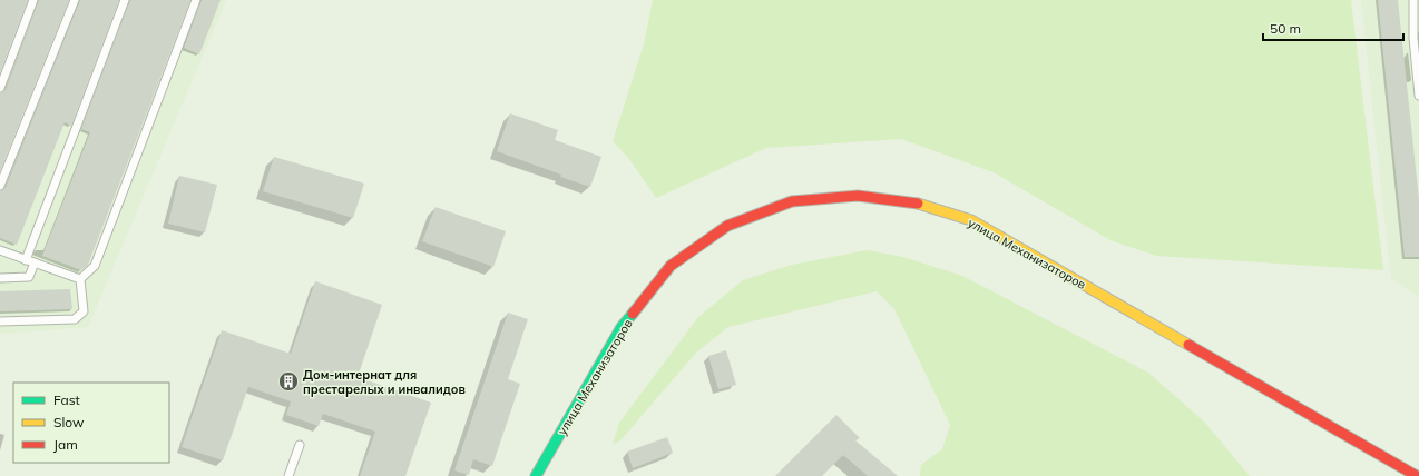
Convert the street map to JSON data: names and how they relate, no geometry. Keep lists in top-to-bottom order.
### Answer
{
  "streets": {
    "main road": ["улица Механизаторов"]
  },
  "places": {
    "building": ["Дом-интернат для престарелых и инвалидов"]
  },
  "legend": ["Fast", "Slow", "Jam"],
  "scale_bar": "50 m"
}
